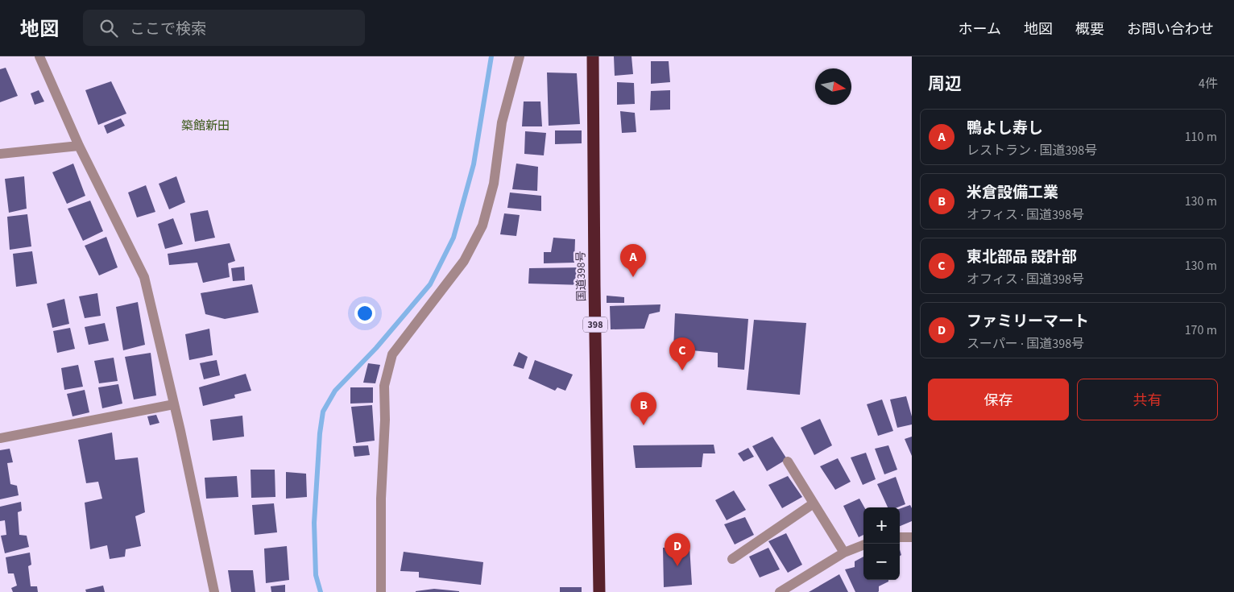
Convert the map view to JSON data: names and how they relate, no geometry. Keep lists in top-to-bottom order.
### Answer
{
  "streets": {
    "highway": ["国道398号", "398"]
  },
  "districts": ["築館新田"],
  "north": "right",
  "page": {
    "header": "地図",
    "search": "ここで検索",
    "nav": [
      "ホーム",
      "地図",
      "概要",
      "お問い合わせ"
    ],
    "heading": ["周辺", "4件"],
    "list": [
      {
        "mark": "A",
        "name": "鴨よし寿し",
        "note": "レストラン · 国道398号",
        "value": "110 m"
      },
      {
        "mark": "B",
        "name": "米倉設備工業",
        "note": "オフィス · 国道398号",
        "value": "130 m"
      },
      {
        "mark": "C",
        "name": "東北部品 設計部",
        "note": "オフィス · 国道398号",
        "value": "130 m"
      },
      {
        "mark": "D",
        "name": "ファミリーマート",
        "note": "スーパー · 国道398号",
        "value": "170 m"
      }
    ],
    "pins": [
      "A",
      "C",
      "B",
      "D"
    ],
    "buttons": ["保存", "共有"],
    "map_buttons": ["+", "−"]
  }
}
